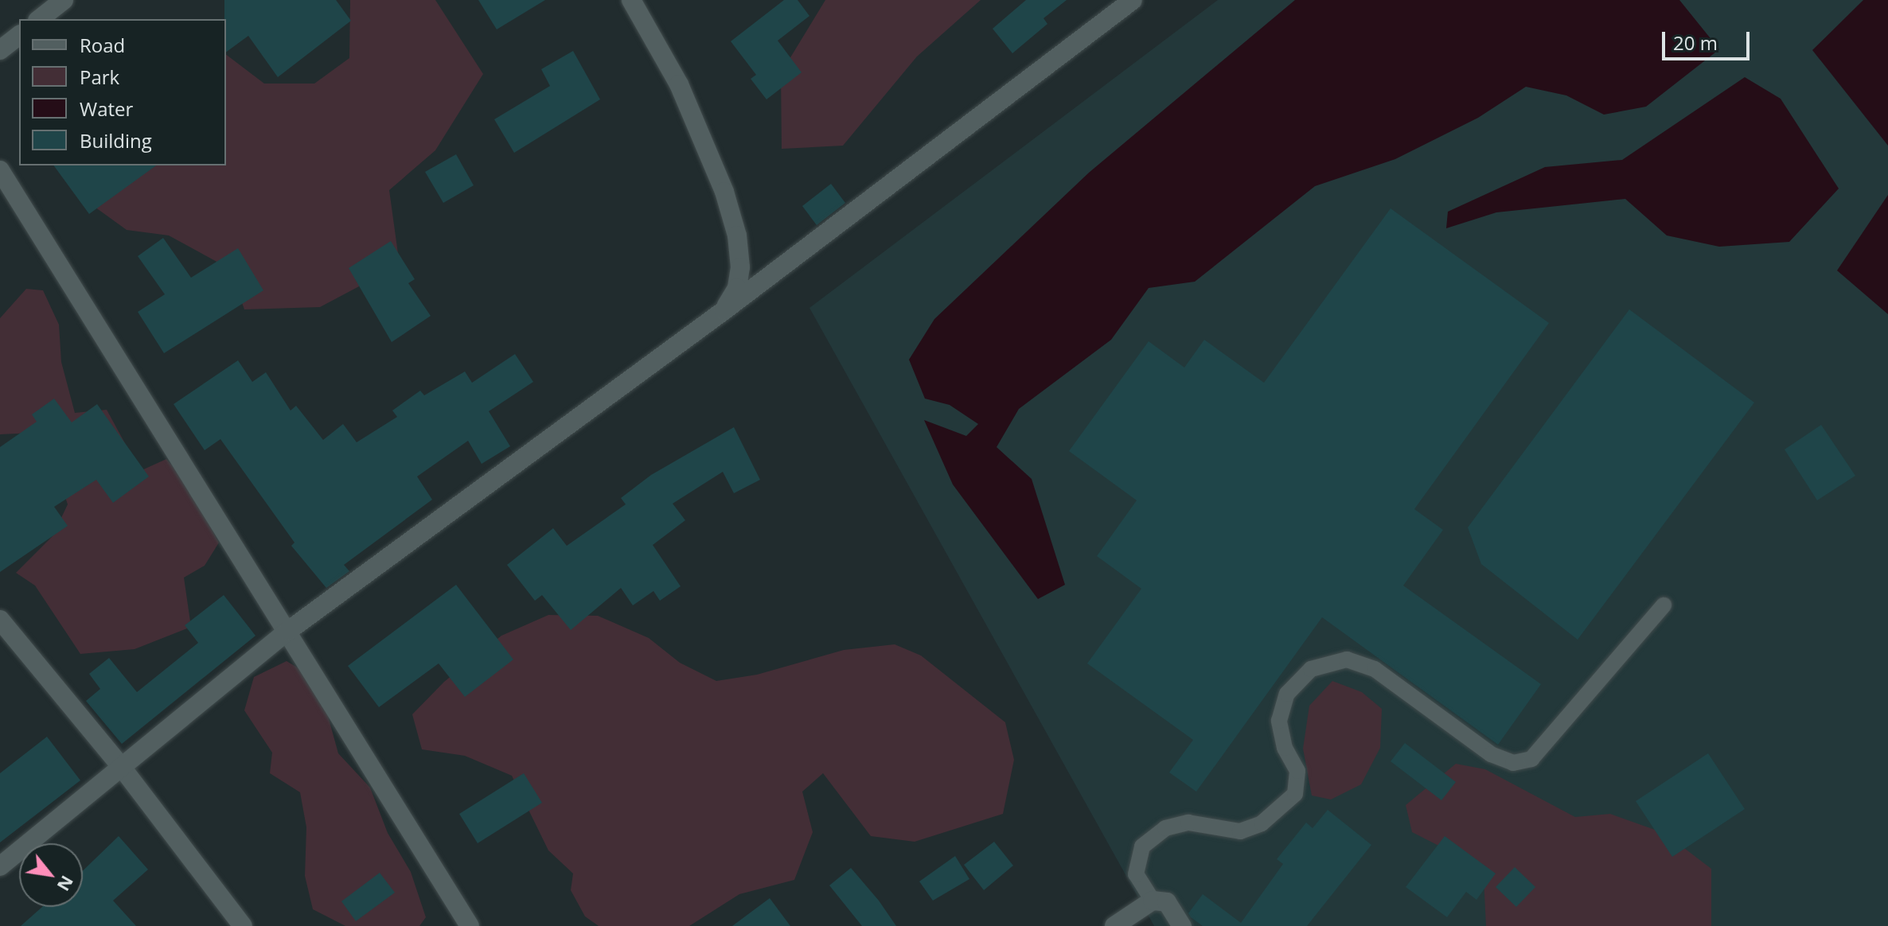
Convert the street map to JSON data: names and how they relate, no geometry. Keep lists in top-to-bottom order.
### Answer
{
  "legend": [
    "Road",
    "Park",
    "Water",
    "Building"
  ],
  "scale_bar": "20 m",
  "north": "bottom right"
}
